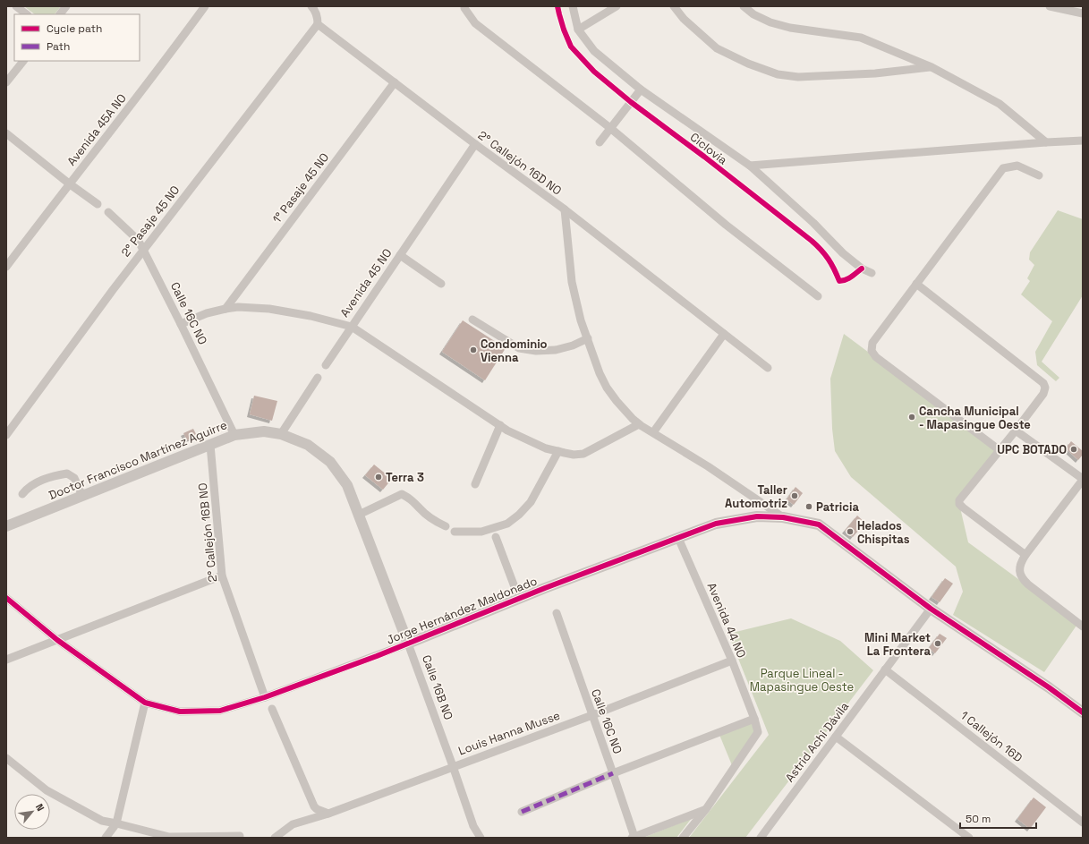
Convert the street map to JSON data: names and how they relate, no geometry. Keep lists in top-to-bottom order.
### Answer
{
  "streets": {
    "street": [
      "Avenida 45A NO",
      "2° Callejón 16D NO",
      "1° Pasaje 45 NO",
      "2° Pasaje 45 NO",
      "Avenida 45 NO",
      "Calle 16C NO",
      "Doctor Francisco Martínez Aguirre",
      "2° Callejón 16B NO",
      "Jorge Hernández Maldonado",
      "Avenida 44 NO",
      "Calle 16B NO",
      "Louis Hanna Musse",
      "1 Callejón 16D",
      "Astrid Achi Dávila"
    ],
    "cycle path": ["Ciclovia"]
  },
  "crossings": [
    ["2° Callejón 16D NO", "1° Pasaje 45 NO"],
    ["2° Callejón 16D NO", "2° Pasaje 45 NO"],
    ["2° Callejón 16D NO", "Avenida 45 NO"],
    ["1° Pasaje 45 NO", "Avenida 45 NO"],
    ["2° Pasaje 45 NO", "Calle 16C NO"],
    ["Avenida 45 NO", "Calle 16C NO"],
    ["Calle 16C NO", "Doctor Francisco Martínez Aguirre"],
    ["Calle 16C NO", "Louis Hanna Musse"],
    ["Doctor Francisco Martínez Aguirre", "2° Callejón 16B NO"],
    ["Doctor Francisco Martínez Aguirre", "Calle 16B NO"],
    ["2° Callejón 16B NO", "Jorge Hernández Maldonado"],
    ["Jorge Hernández Maldonado", "Avenida 44 NO"],
    ["Jorge Hernández Maldonado", "Calle 16B NO"],
    ["Jorge Hernández Maldonado", "Astrid Achi Dávila"],
    ["Avenida 44 NO", "Louis Hanna Musse"],
    ["Calle 16B NO", "Louis Hanna Musse"],
    ["1 Callejón 16D", "Astrid Achi Dávila"]
  ],
  "parks": ["Parque Lineal - Mapasingue Oeste"],
  "places": [
    "Condominio Vienna",
    "Cancha Municipal - Mapasingue Oeste",
    "UPC BOTADO",
    "Terra 3",
    "Taller Automotriz",
    "Patricia",
    "Helados Chispitas",
    "Mini Market La Frontera"
  ],
  "legend": ["Cycle path", "Path"],
  "scale_bar": "50 m",
  "north": "top right"
}
